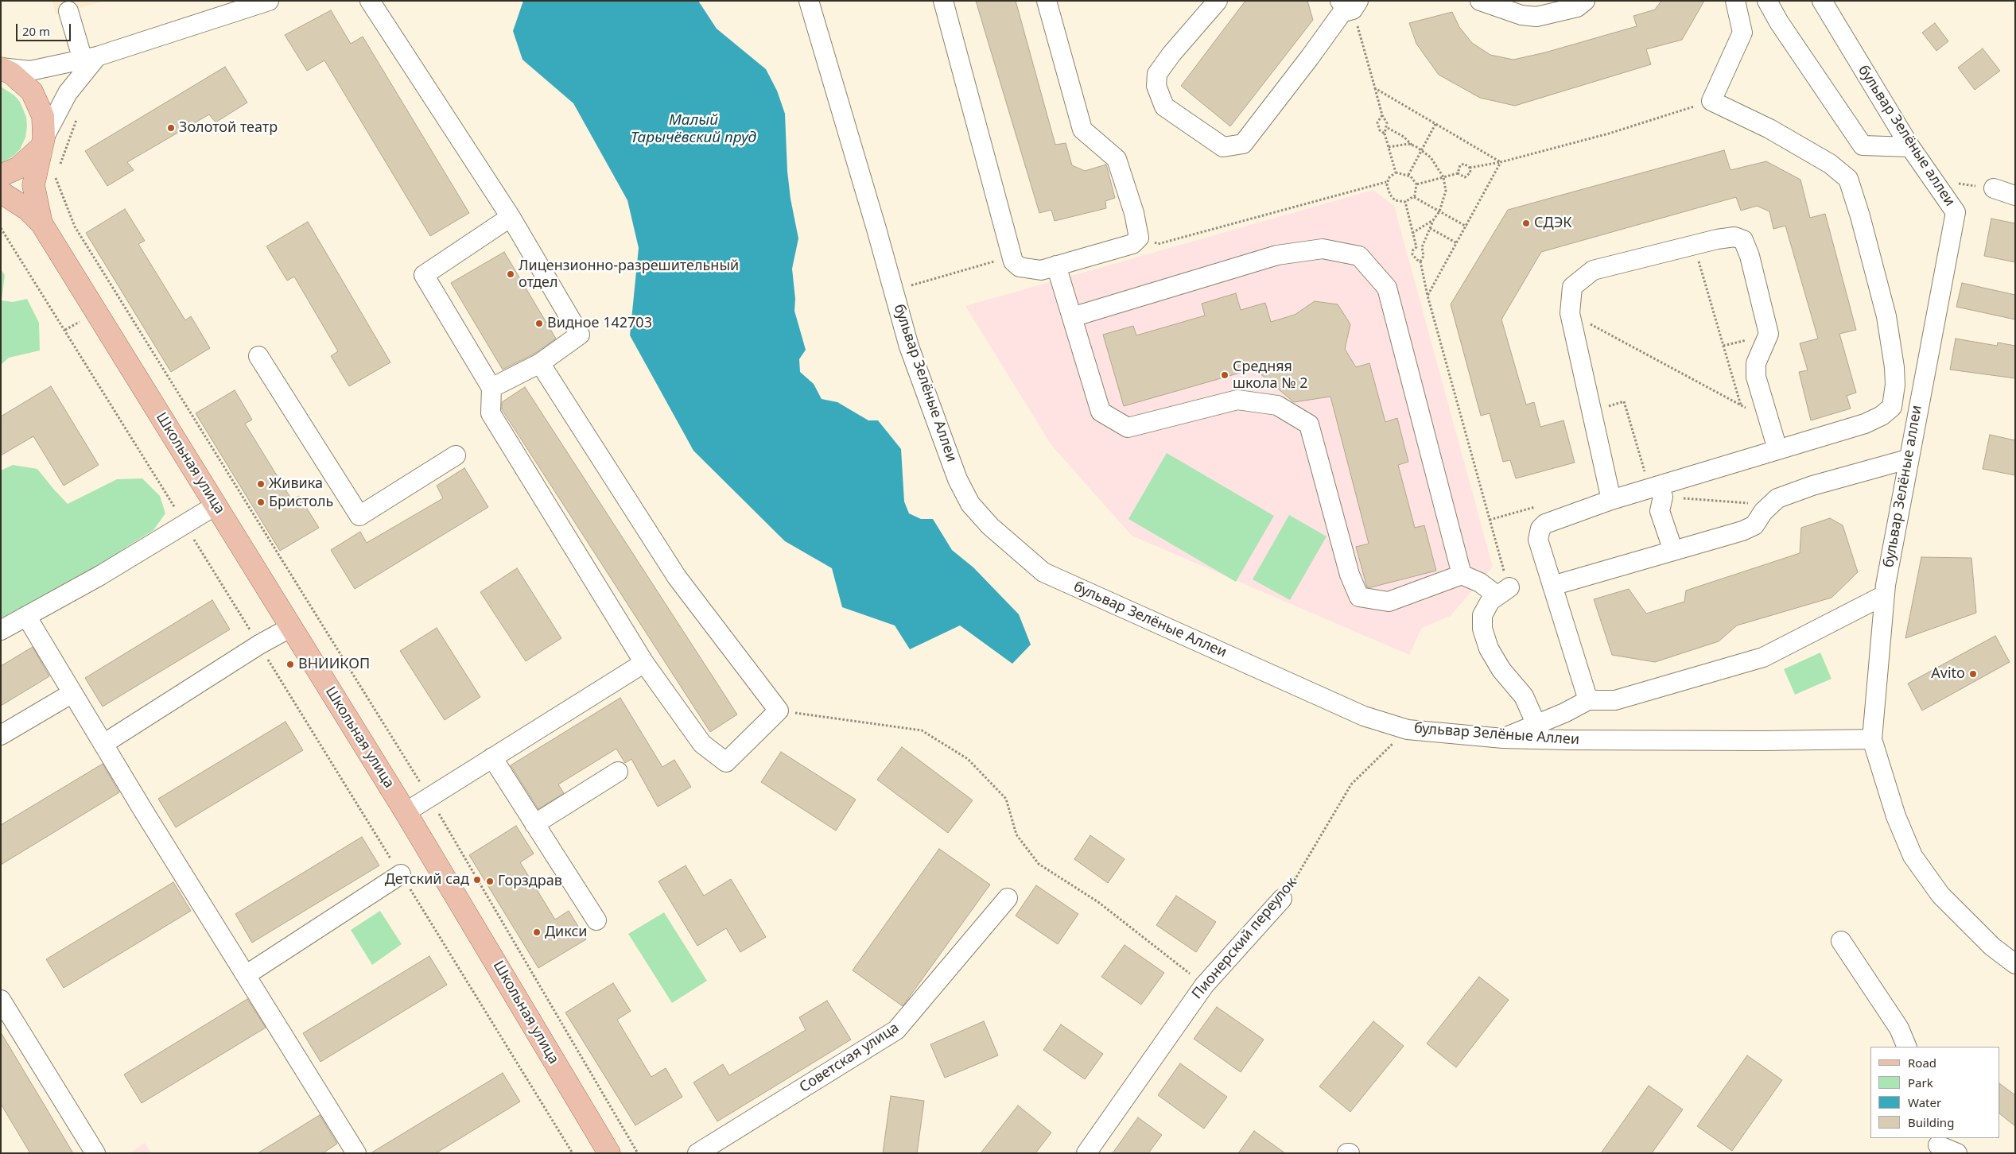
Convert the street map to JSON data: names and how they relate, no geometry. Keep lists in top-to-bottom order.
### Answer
{
  "streets": {
    "main road": ["Школьная улица"],
    "street": [
      "бульвар Зелёные аллеи",
      "бульвар Зелёные Аллеи",
      "Пионерский переулок",
      "Советская улица"
    ]
  },
  "crossings": [
    ["бульвар Зелёные аллеи", "бульвар Зелёные Аллеи"],
    ["бульвар Зелёные Аллеи", "Пионерский переулок"]
  ],
  "water": ["Малый Тарычёвский пруд"],
  "places": [
    "Золотой театр",
    "СДЭК",
    "Лицензионно-разрешительный отдел",
    "Видное 142703",
    "Средняя школа № 2",
    "Живика",
    "Бристоль",
    "ВНИИКОП",
    "Avito",
    "Детский сад",
    "Горздрав",
    "Дикси"
  ],
  "legend": [
    "Road",
    "Park",
    "Water",
    "Building"
  ],
  "scale_bar": "20 m"
}
